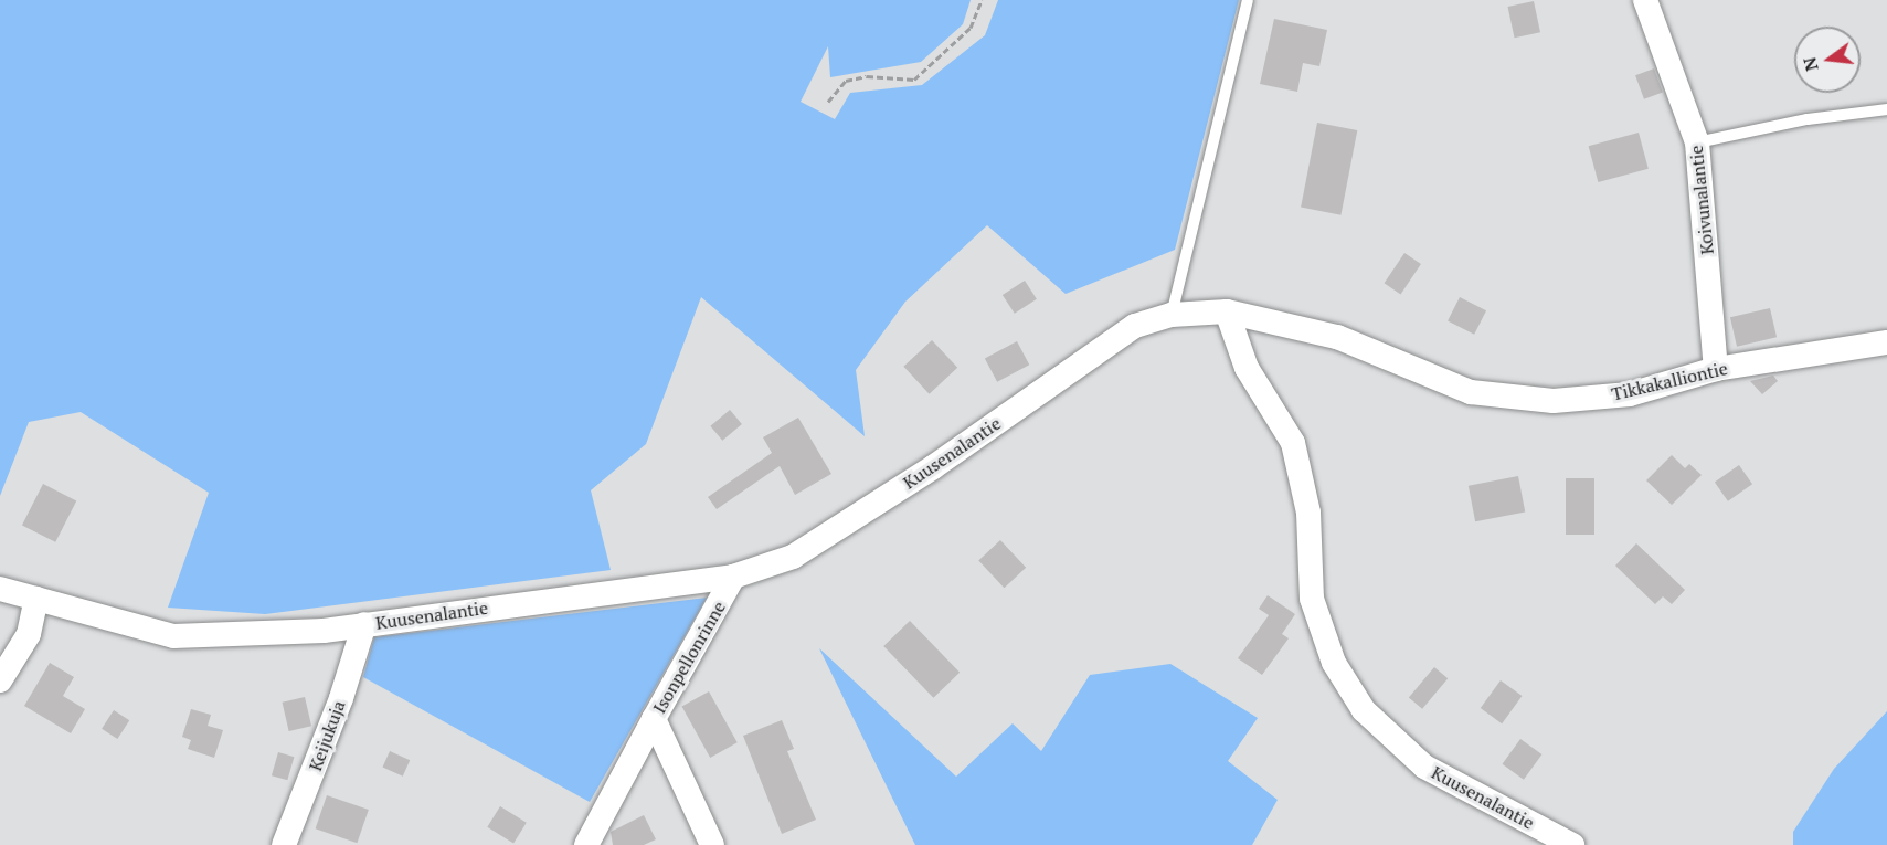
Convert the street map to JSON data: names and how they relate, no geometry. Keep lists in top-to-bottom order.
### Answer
{
  "streets": {
    "street": [
      "Koivunalantie",
      "Tikkakalliontie",
      "Kuusenalantie",
      "Isonpellonrinne",
      "Keijukuja"
    ]
  },
  "crossings": [
    ["Koivunalantie", "Tikkakalliontie"],
    ["Tikkakalliontie", "Kuusenalantie"],
    ["Kuusenalantie", "Isonpellonrinne"],
    ["Kuusenalantie", "Keijukuja"]
  ],
  "north": "left"
}
